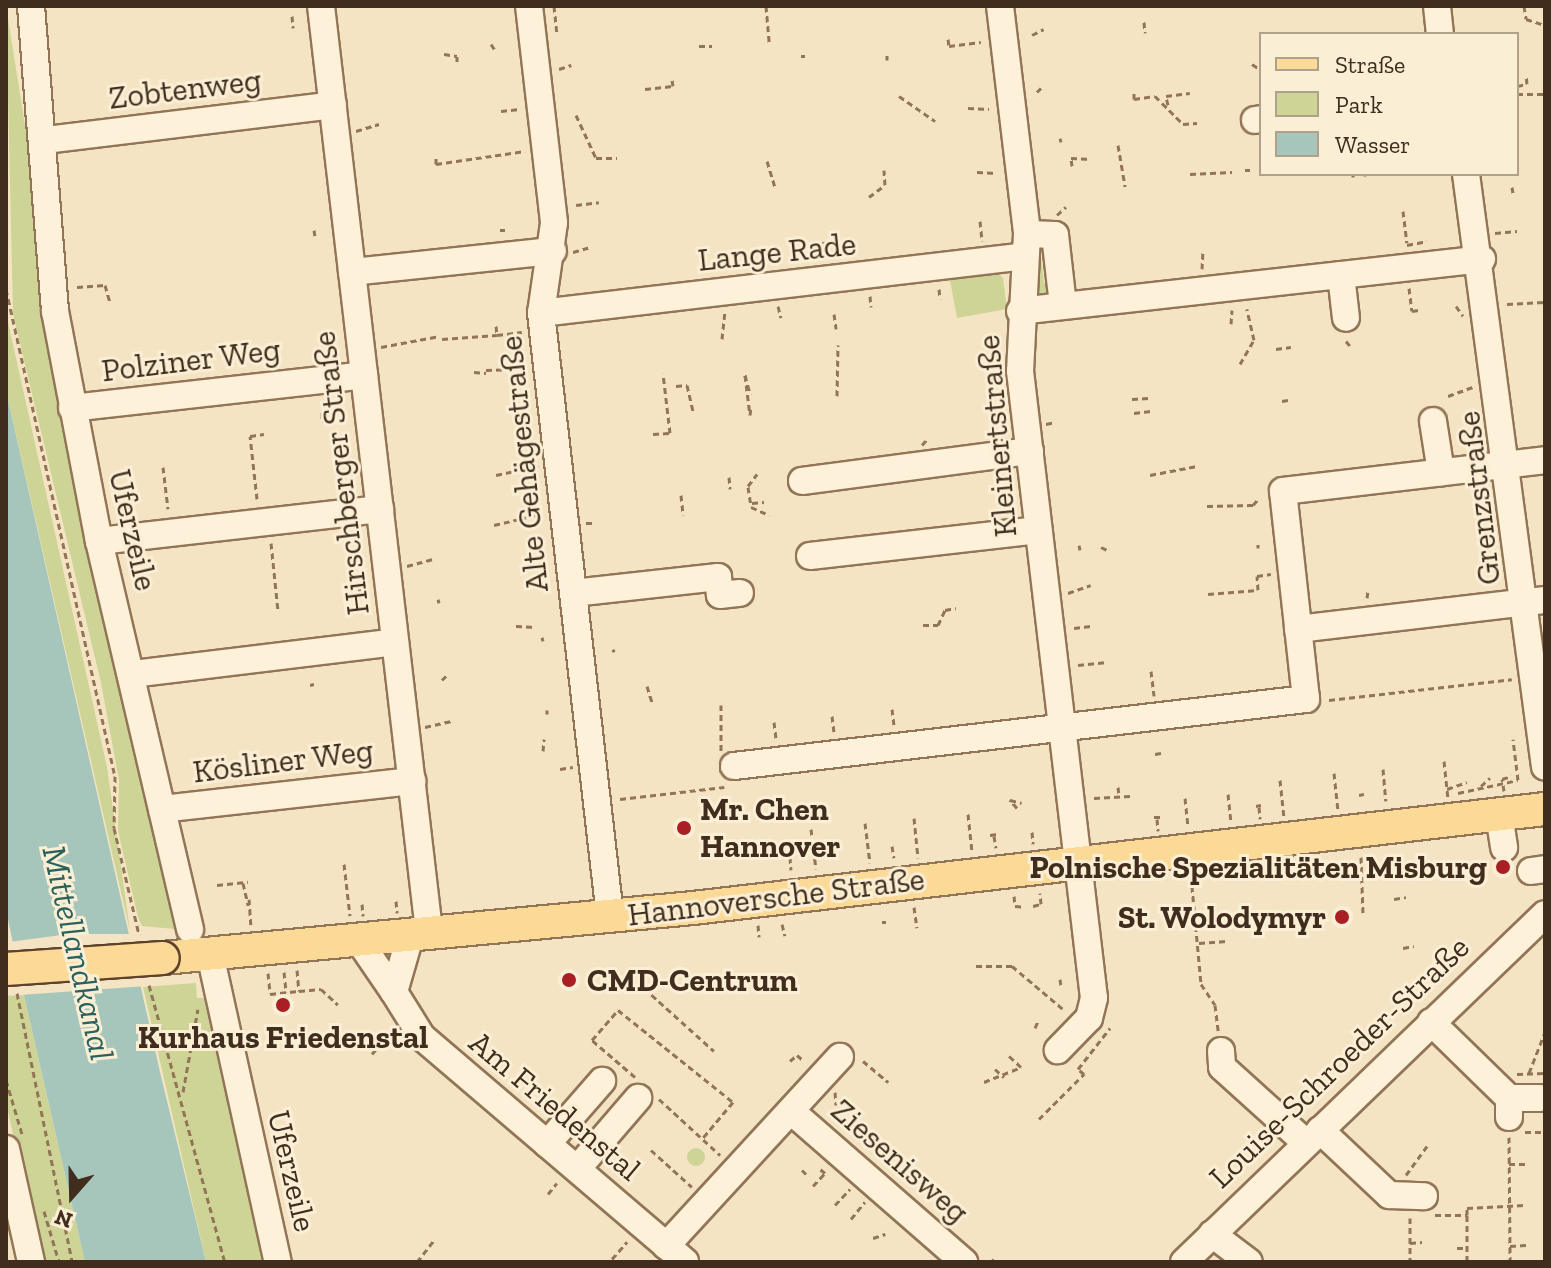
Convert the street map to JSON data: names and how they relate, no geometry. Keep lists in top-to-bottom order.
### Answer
{
  "streets": {
    "main road": ["Hannoversche Straße"],
    "street": [
      "Zobtenweg",
      "Lange Rade",
      "Polziner Weg",
      "Kleinertstraße",
      "Alte Gehägestraße",
      "Hirschberger Straße",
      "Grenzstraße",
      "Uferzeile",
      "Kösliner Weg",
      "Louise-Schroeder-Straße",
      "Am Friedenstal",
      "Ziesenisweg"
    ]
  },
  "crossings": [
    ["Zobtenweg", "Hirschberger Straße"],
    ["Zobtenweg", "Uferzeile"],
    ["Lange Rade", "Kleinertstraße"],
    ["Lange Rade", "Alte Gehägestraße"],
    ["Polziner Weg", "Hirschberger Straße"],
    ["Polziner Weg", "Uferzeile"],
    ["Kleinertstraße", "Hannoversche Straße"],
    ["Alte Gehägestraße", "Hannoversche Straße"],
    ["Hirschberger Straße", "Kösliner Weg"],
    ["Hirschberger Straße", "Hannoversche Straße"],
    ["Uferzeile", "Kösliner Weg"],
    ["Uferzeile", "Hannoversche Straße"],
    ["Hannoversche Straße", "Am Friedenstal"],
    ["Am Friedenstal", "Ziesenisweg"]
  ],
  "water": ["Mittellandkanal"],
  "places": [
    "Mr. Chen Hannover",
    "Polnische Spezialitäten Misburg",
    "St. Wolodymyr",
    "CMD-Centrum",
    "Kurhaus Friedenstal"
  ],
  "legend": ["Straße", "Park", "Wasser"],
  "north": "bottom"
}
